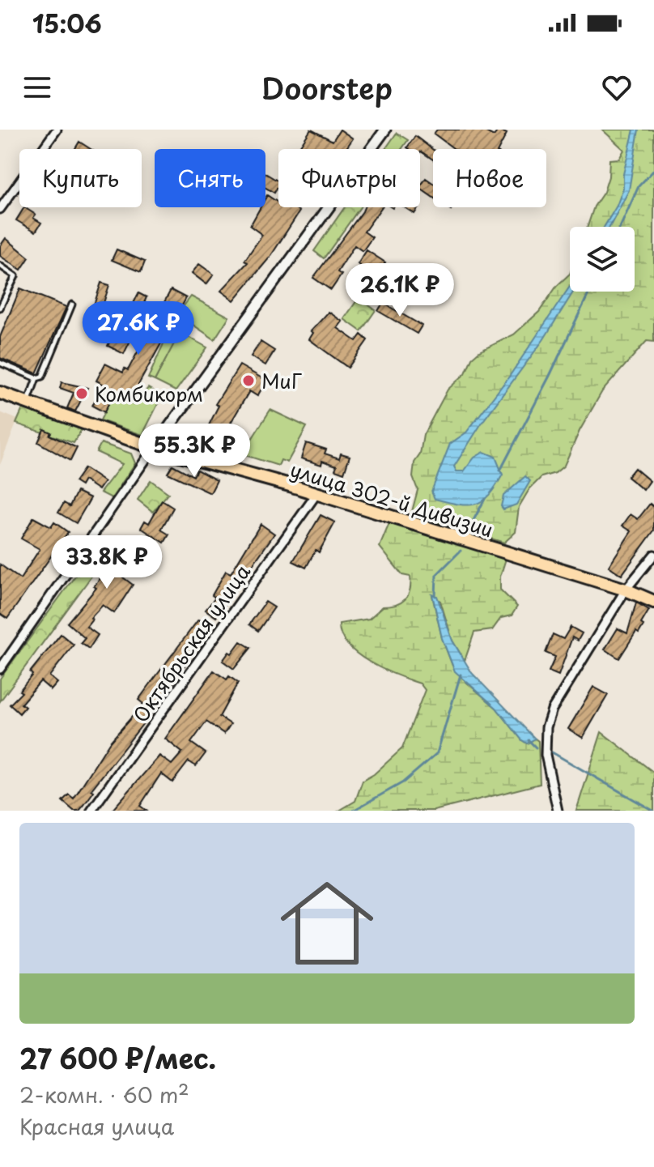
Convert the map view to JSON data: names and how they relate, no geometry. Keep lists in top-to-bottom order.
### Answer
{
  "streets": {
    "main road": ["улица 302-й Дивизии"],
    "street": ["Октябрьская улица"]
  },
  "crossings": [
    ["улица 302-й Дивизии", "Октябрьская улица"]
  ],
  "places": ["МиГ", "Комбикорм"],
  "page": {
    "status": "15:06",
    "header": "Doorstep",
    "chip": [
      "Купить",
      "Снять",
      "Фильтры",
      "Новое"
    ],
    "price": [
      "26.1K ₽",
      "27.6K ₽",
      "55.3K ₽",
      "33.8K ₽"
    ],
    "list": [
      {
        "name": "27 600 ₽/мес.",
        "note": "2-комн. · 60 m² · Красная улица"
      }
    ]
  }
}
